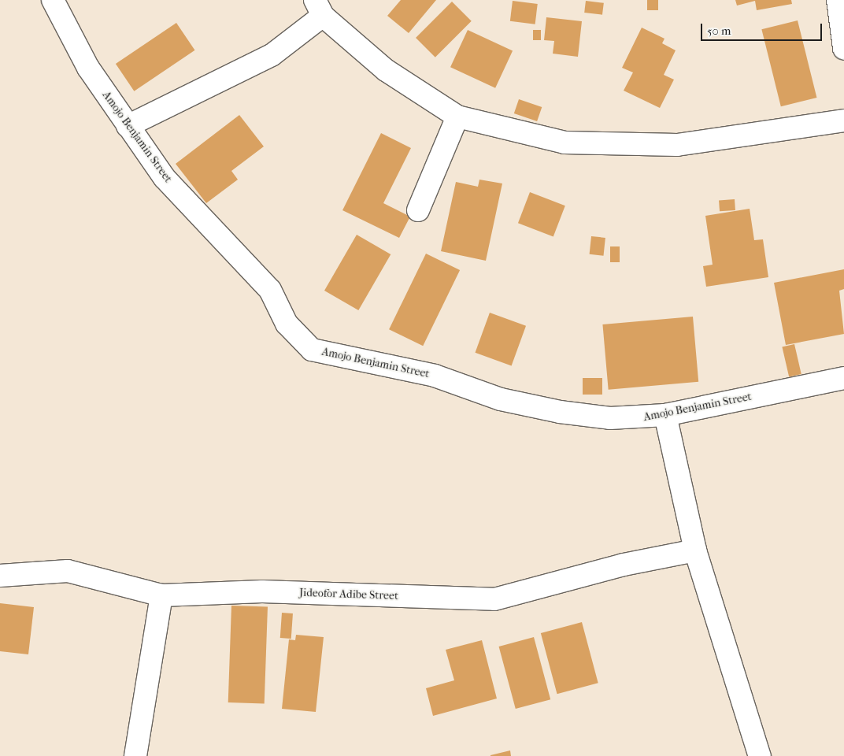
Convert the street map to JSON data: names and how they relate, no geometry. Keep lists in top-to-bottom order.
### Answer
{
  "streets": {
    "street": ["Amojo Benjamin Street", "Jideofor Adibe Street"]
  },
  "scale_bar": "50 m"
}
